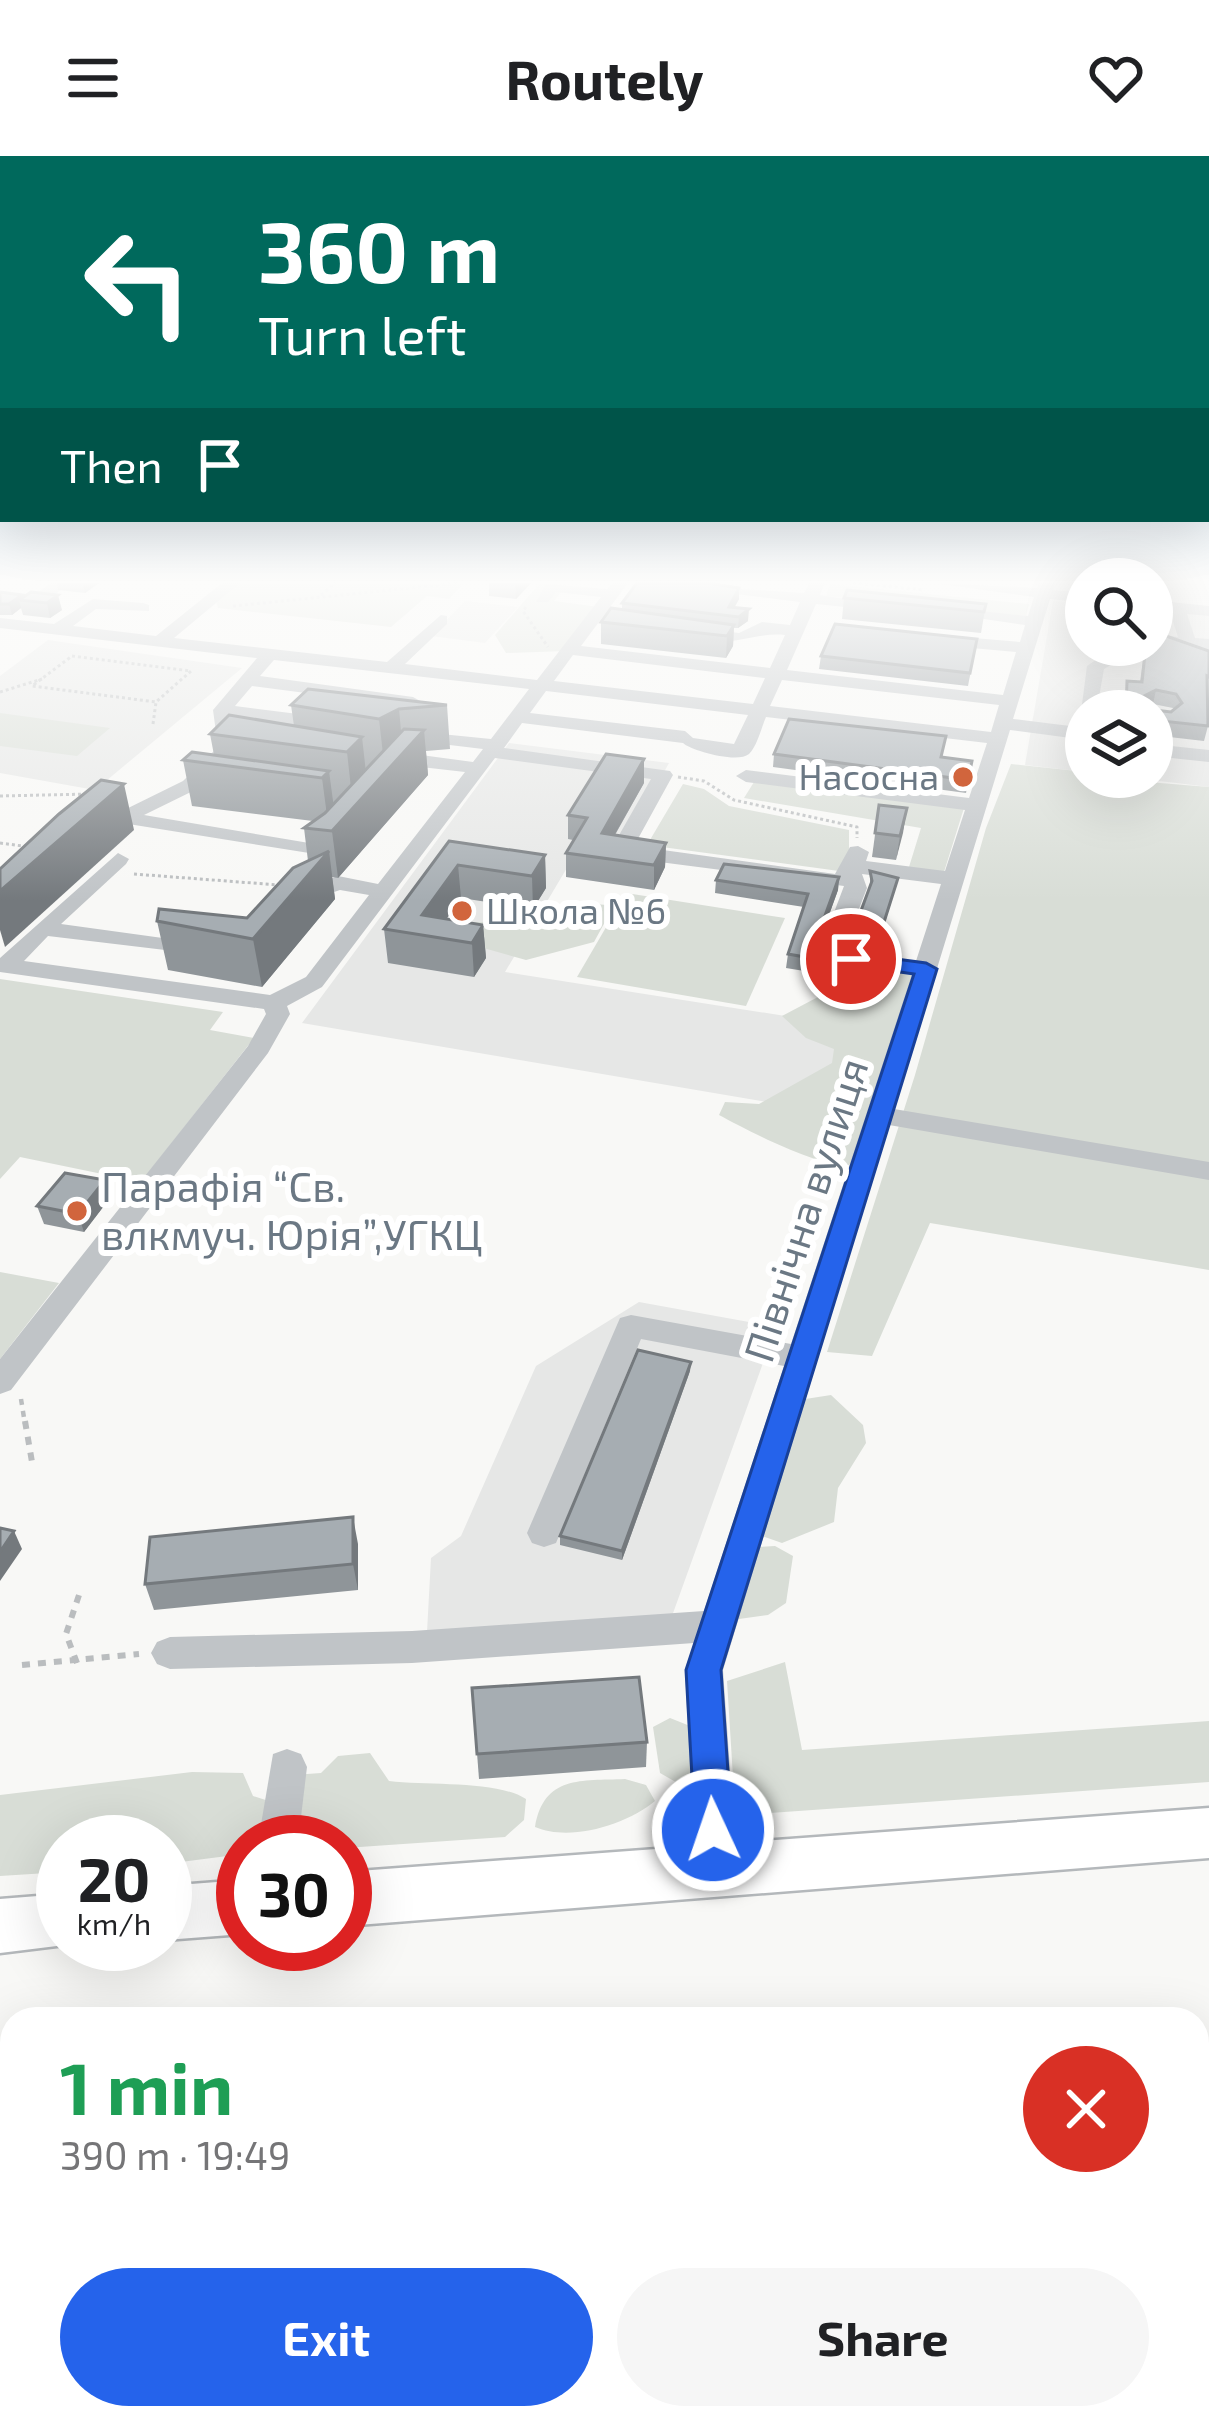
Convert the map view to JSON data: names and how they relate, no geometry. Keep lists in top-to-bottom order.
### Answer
{
  "streets": {
    "street": ["Північна вулиця"]
  },
  "places": ["Насосна", "Школа №6", "Парафія “Св. влкмуч. Юрія”,УГКЦ"],
  "page": {
    "header": "Routely",
    "turn": ["360 m", "Turn left"],
    "then": "Then",
    "speed": "20 km/h",
    "limit": "30",
    "heading": ["1 min", "390 m · 19:49"],
    "buttons": ["Exit", "Share"]
  }
}
